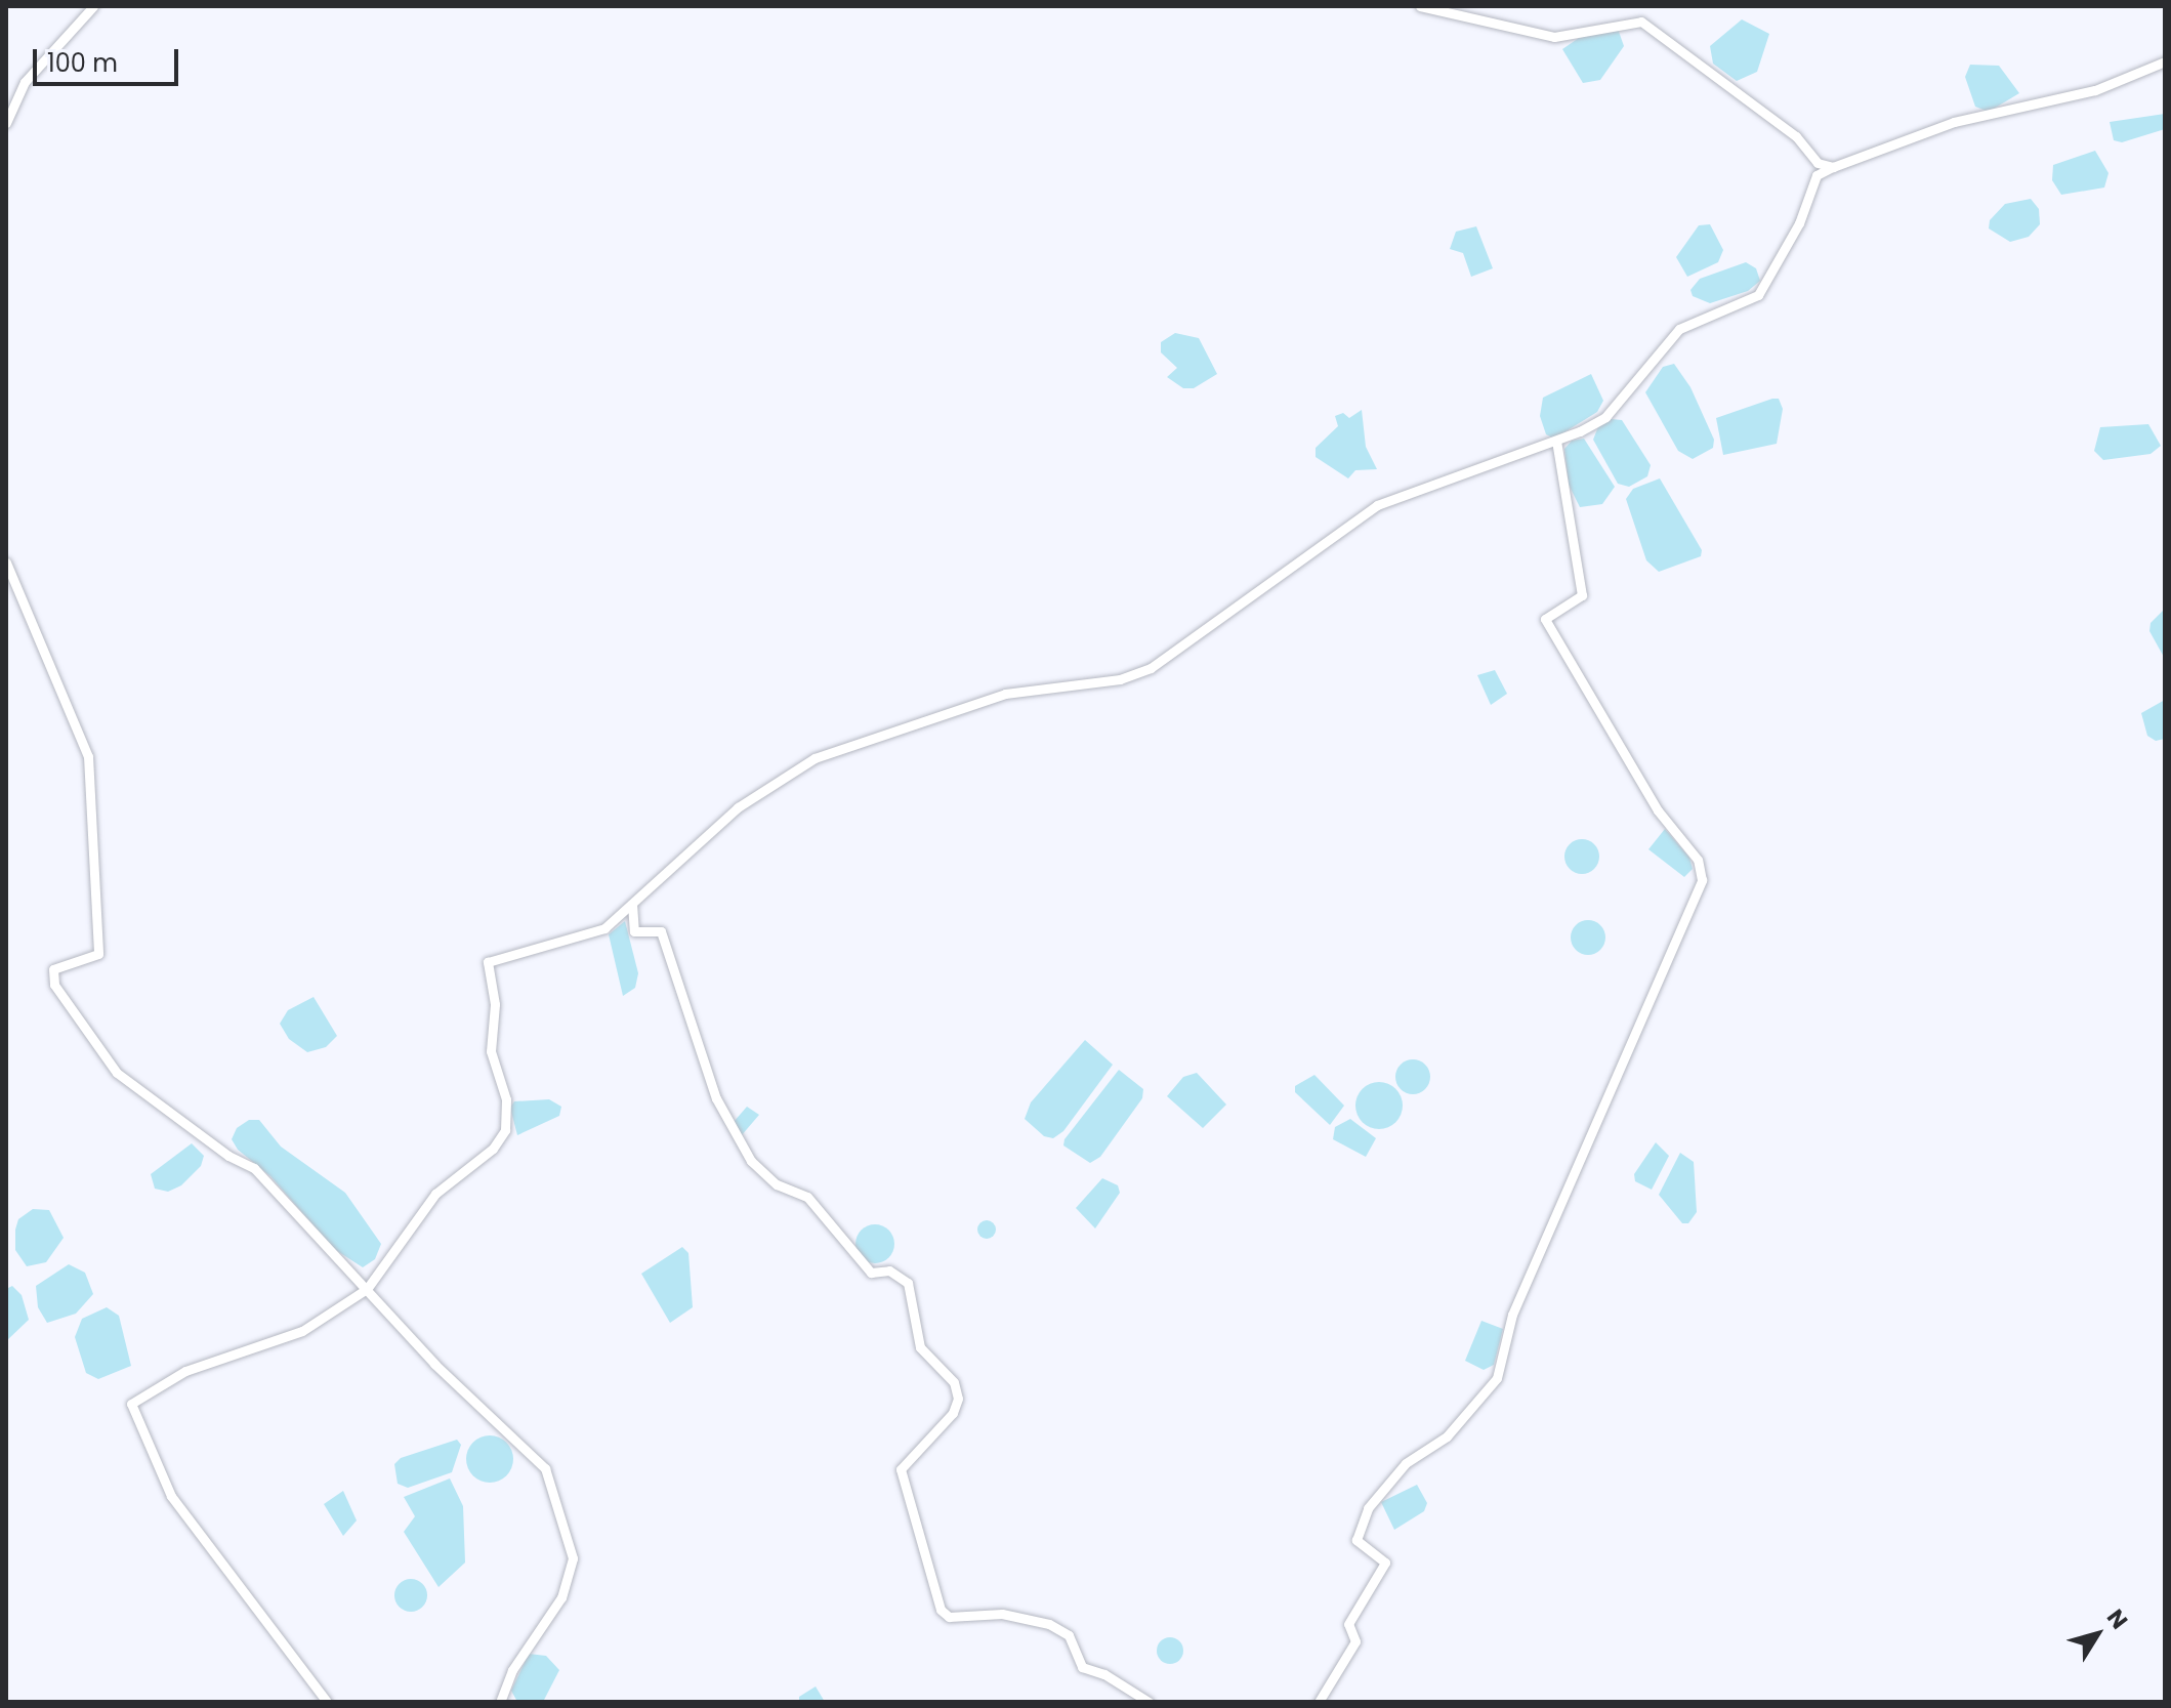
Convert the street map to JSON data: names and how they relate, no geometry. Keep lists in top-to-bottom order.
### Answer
{
  "scale_bar": "100 m",
  "north": "top right"
}
